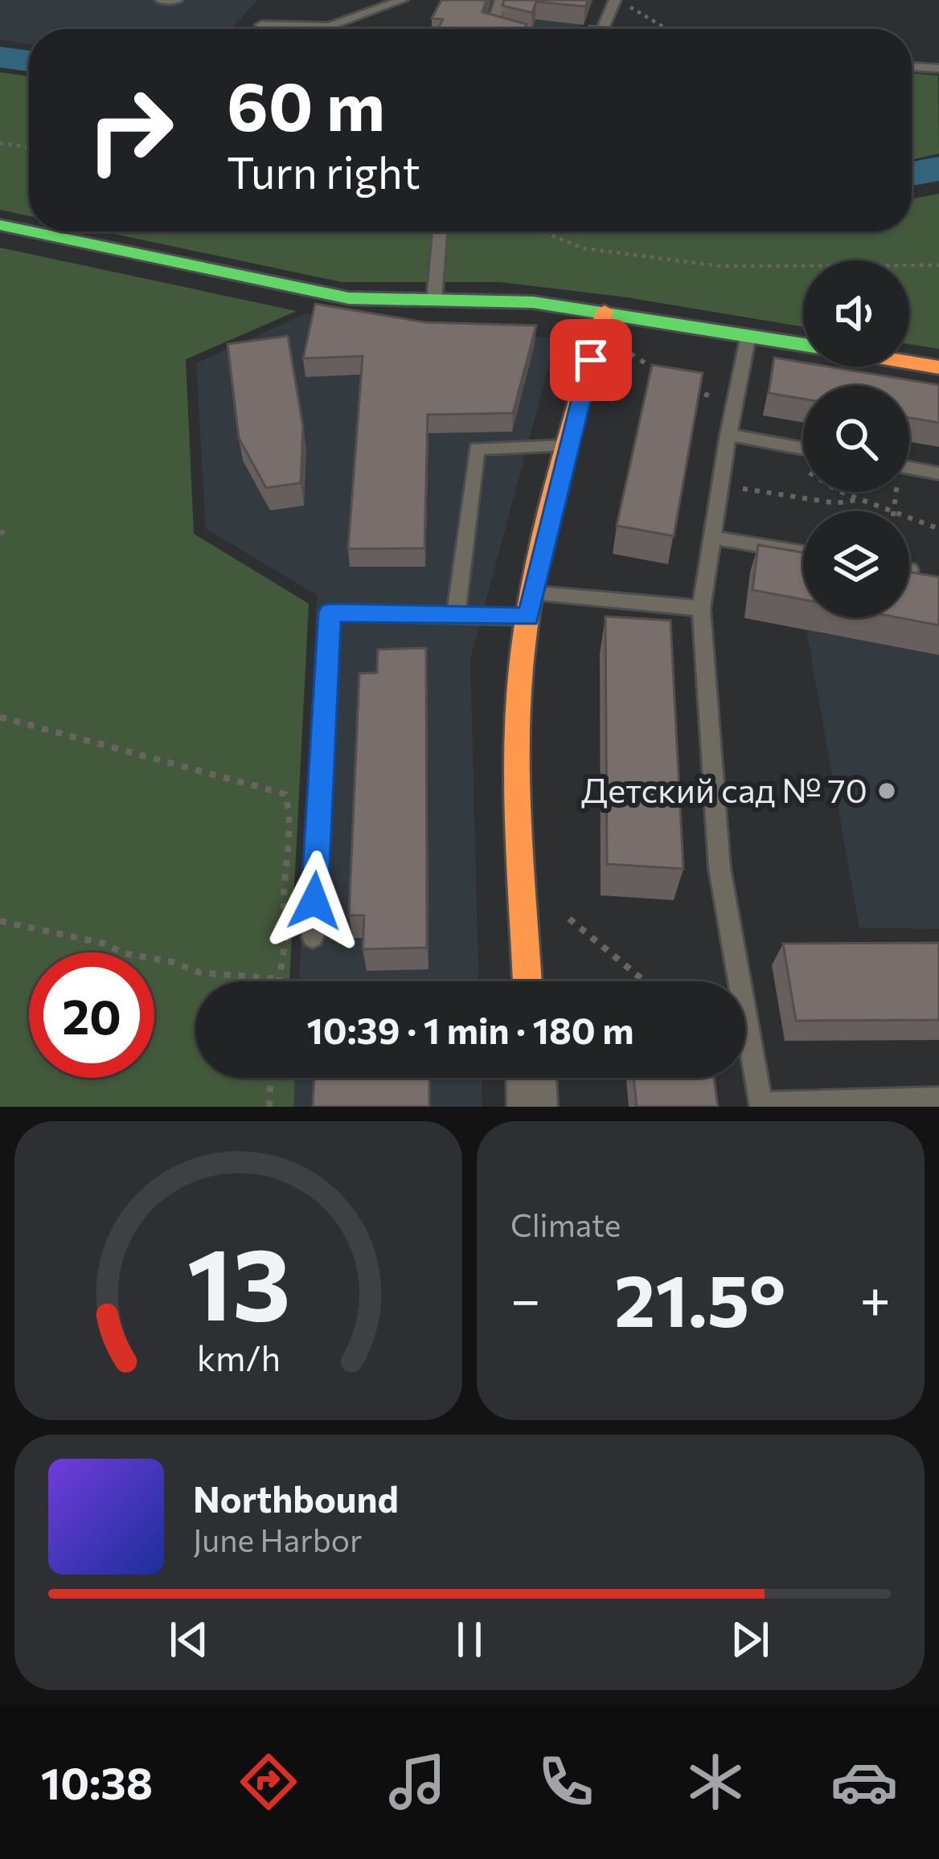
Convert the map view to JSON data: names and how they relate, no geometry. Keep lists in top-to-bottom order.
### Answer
{
  "places": ["Детский сад № 70"],
  "page": {
    "turn": ["60 m", "Turn right"],
    "limit": "20",
    "trip": "10:39 · 1 min · 180 m",
    "tile": "Climate",
    "heat": ["−", "21.5°", "+"],
    "song": ["Northbound", "June Harbor"],
    "tabs": "10:38",
    "gauge": ["13", "km/h"]
  }
}
